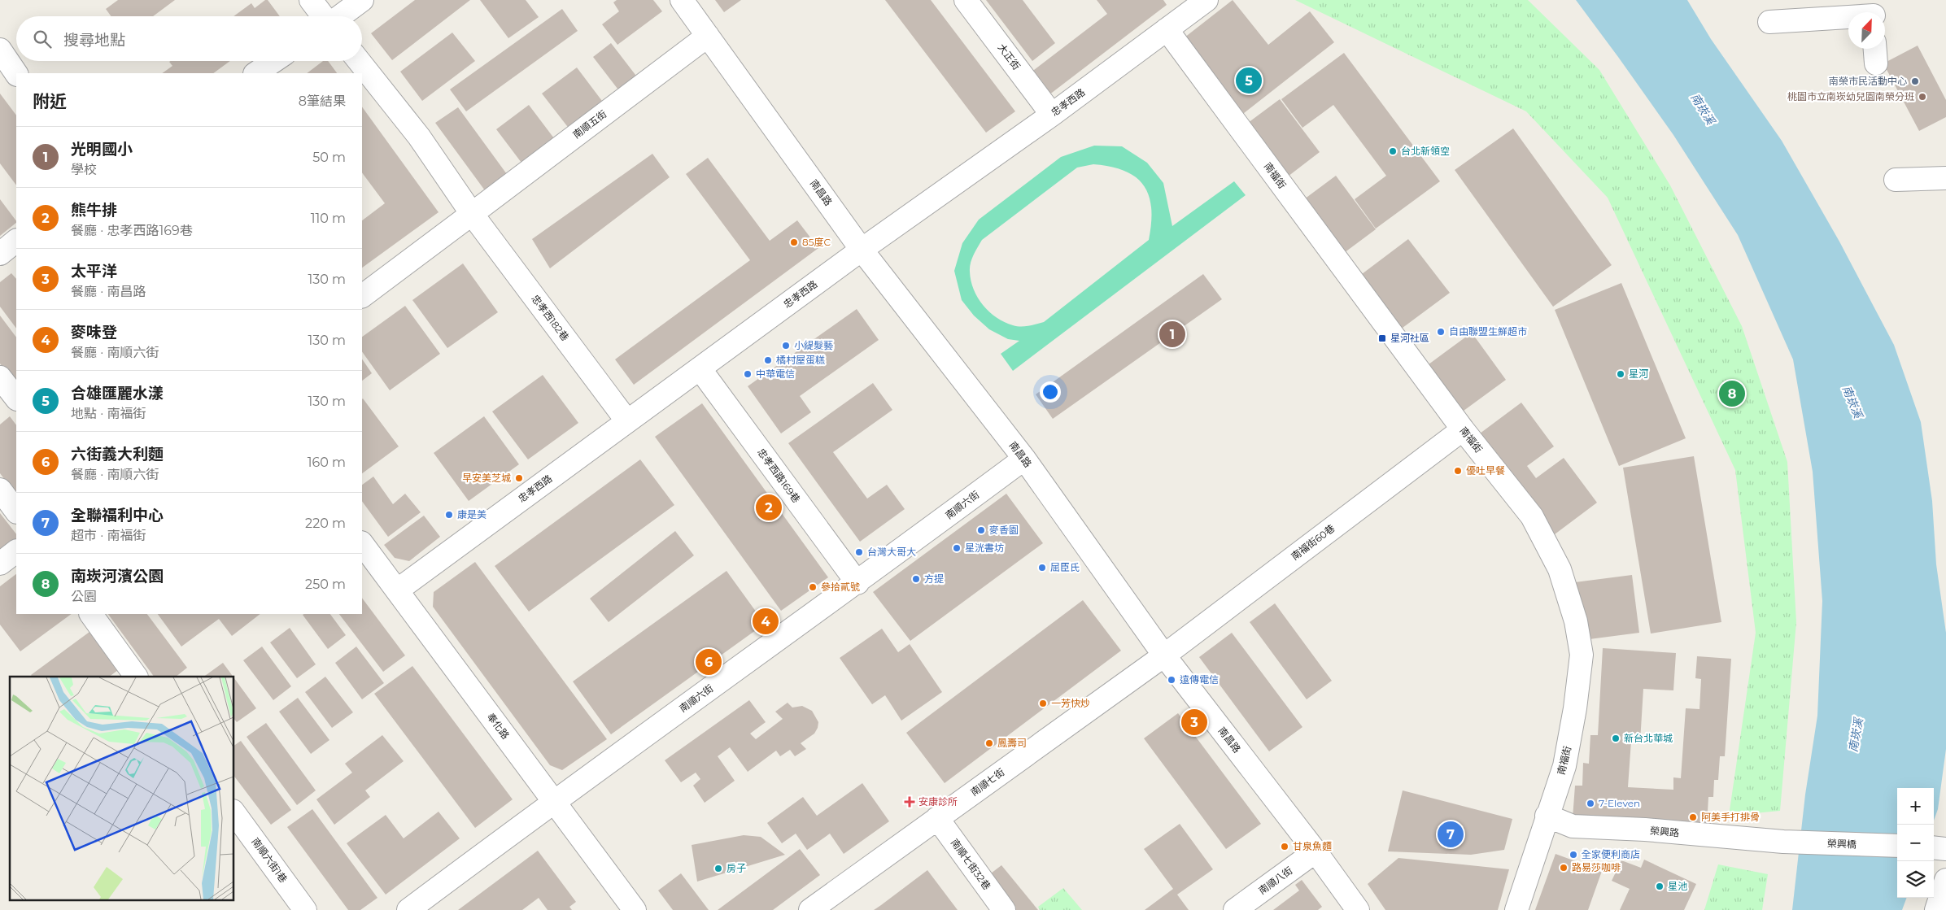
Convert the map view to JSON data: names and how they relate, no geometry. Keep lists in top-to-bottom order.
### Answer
{
  "streets": {
    "street": [
      "大正街",
      "忠孝西路",
      "南順五街",
      "南福街",
      "南昌路",
      "忠孝西182巷",
      "忠孝西路169巷",
      "南順六街",
      "南福街60巷",
      "奉化路",
      "南順七街",
      "榮興路",
      "榮興橋",
      "南順六街1巷",
      "南順七街32巷",
      "南順八街"
    ]
  },
  "crossings": [
    ["大正街", "忠孝西路"],
    ["忠孝西路", "南福街"],
    ["忠孝西路", "南昌路"],
    ["忠孝西路", "忠孝西182巷"],
    ["忠孝西路", "忠孝西路169巷"],
    ["忠孝西路", "奉化路"],
    ["南順五街", "南昌路"],
    ["南順五街", "忠孝西182巷"],
    ["南福街", "南福街60巷"],
    ["南福街", "榮興路"],
    ["南昌路", "南順六街"],
    ["南昌路", "南福街60巷"],
    ["南昌路", "南順七街"],
    ["南昌路", "南順八街"],
    ["忠孝西路169巷", "南順六街"],
    ["南順六街", "奉化路"],
    ["南福街60巷", "南順七街"],
    ["南順七街", "南順七街32巷"],
    ["榮興路", "榮興橋"]
  ],
  "water": ["南崁溪"],
  "places": {
    "other": [
      "南榮市民活動中心",
      "桃園市立南崁幼兒園南榮分班",
      "台北新領空",
      "85度C",
      "自由聯盟生鮮超市",
      "小緹髮藝",
      "橘村屋蛋糕",
      "中華電信",
      "星河",
      "優吐早餐",
      "早安美芝城",
      "康是美",
      "麥香園",
      "星洸書坊",
      "台灣大哥大",
      "屈臣氏",
      "方提",
      "參拾貳號",
      "遠傳電信",
      "一芳快炒",
      "新台北華城",
      "鳳壽司",
      "7-Eleven",
      "阿美手打排骨",
      "甘泉魚麵",
      "全家便利商店",
      "路易莎咖啡",
      "房子",
      "星池"
    ],
    "transit": ["星河社區"],
    "health": ["安康診所"]
  },
  "north": "top right",
  "page": {
    "search": "搜尋地點",
    "pins": [
      "5",
      "1",
      "8",
      "2",
      "4",
      "6",
      "3",
      "7"
    ],
    "heading": ["附近", "8筆結果"],
    "list": [
      {
        "mark": "1",
        "name": "光明國小",
        "note": "學校",
        "value": "50 m"
      },
      {
        "mark": "2",
        "name": "熊牛排",
        "note": "餐廳 · 忠孝西路169巷",
        "value": "110 m"
      },
      {
        "mark": "3",
        "name": "太平洋",
        "note": "餐廳 · 南昌路",
        "value": "130 m"
      },
      {
        "mark": "4",
        "name": "麥味登",
        "note": "餐廳 · 南順六街",
        "value": "130 m"
      },
      {
        "mark": "5",
        "name": "合雄匯麗水漾",
        "note": "地點 · 南福街",
        "value": "130 m"
      },
      {
        "mark": "6",
        "name": "六街義大利麵",
        "note": "餐廳 · 南順六街",
        "value": "160 m"
      },
      {
        "mark": "7",
        "name": "全聯福利中心",
        "note": "超市 · 南福街",
        "value": "220 m"
      },
      {
        "mark": "8",
        "name": "南崁河濱公園",
        "note": "公園",
        "value": "250 m"
      }
    ],
    "map_buttons": ["+", "−"]
  }
}
